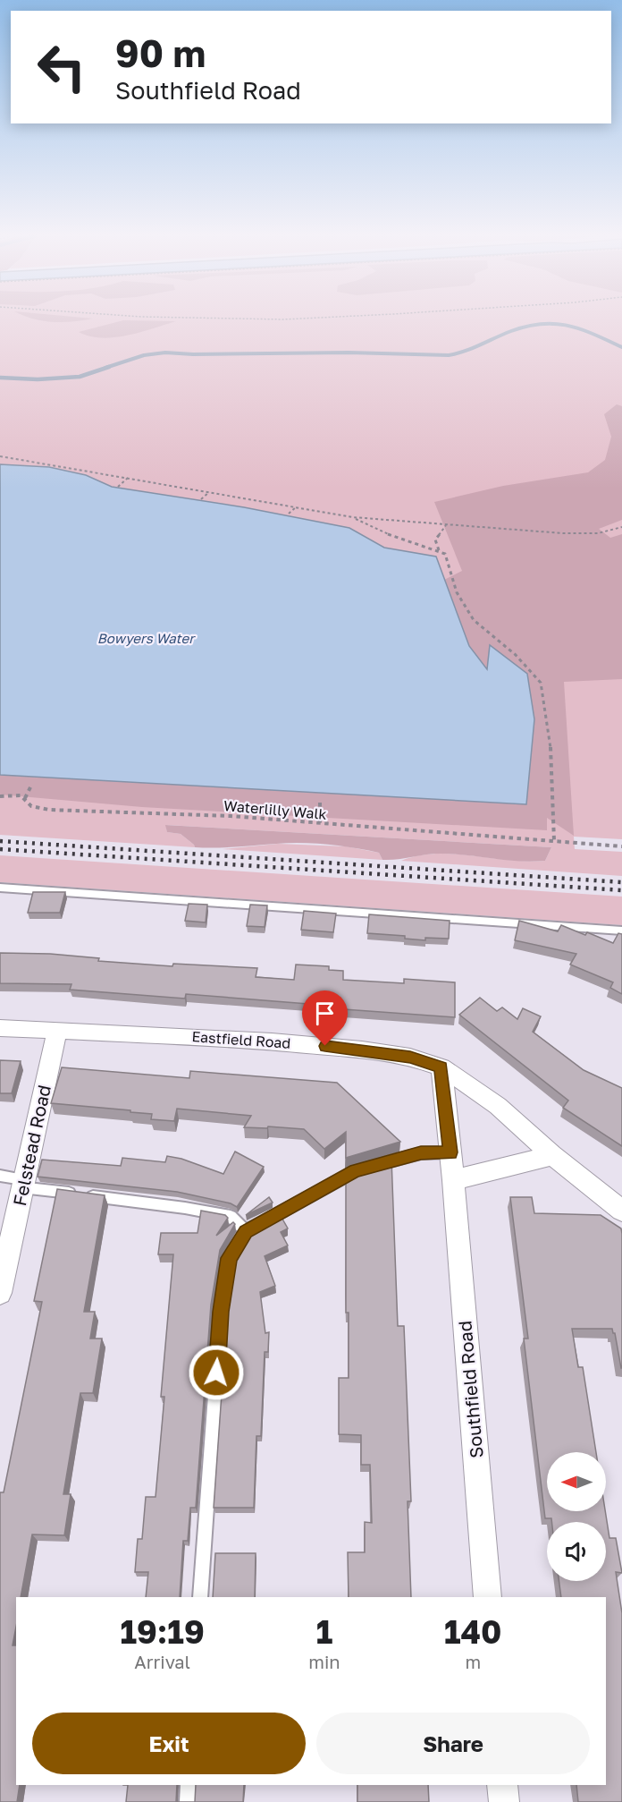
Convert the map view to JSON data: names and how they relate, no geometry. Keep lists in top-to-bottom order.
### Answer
{
  "streets": {
    "street": ["Eastfield Road", "Felstead Road", "Southfield Road"],
    "path": ["Waterlilly Walk"]
  },
  "crossings": [
    ["Eastfield Road", "Felstead Road"],
    ["Eastfield Road", "Southfield Road"]
  ],
  "water": ["Bowyers Water"],
  "north": "left",
  "page": {
    "turn": ["90 m", "Southfield Road"],
    "eta": [
      "19:19",
      "Arrival",
      "1",
      "min",
      "140",
      "m"
    ],
    "buttons": ["Exit", "Share"]
  }
}
